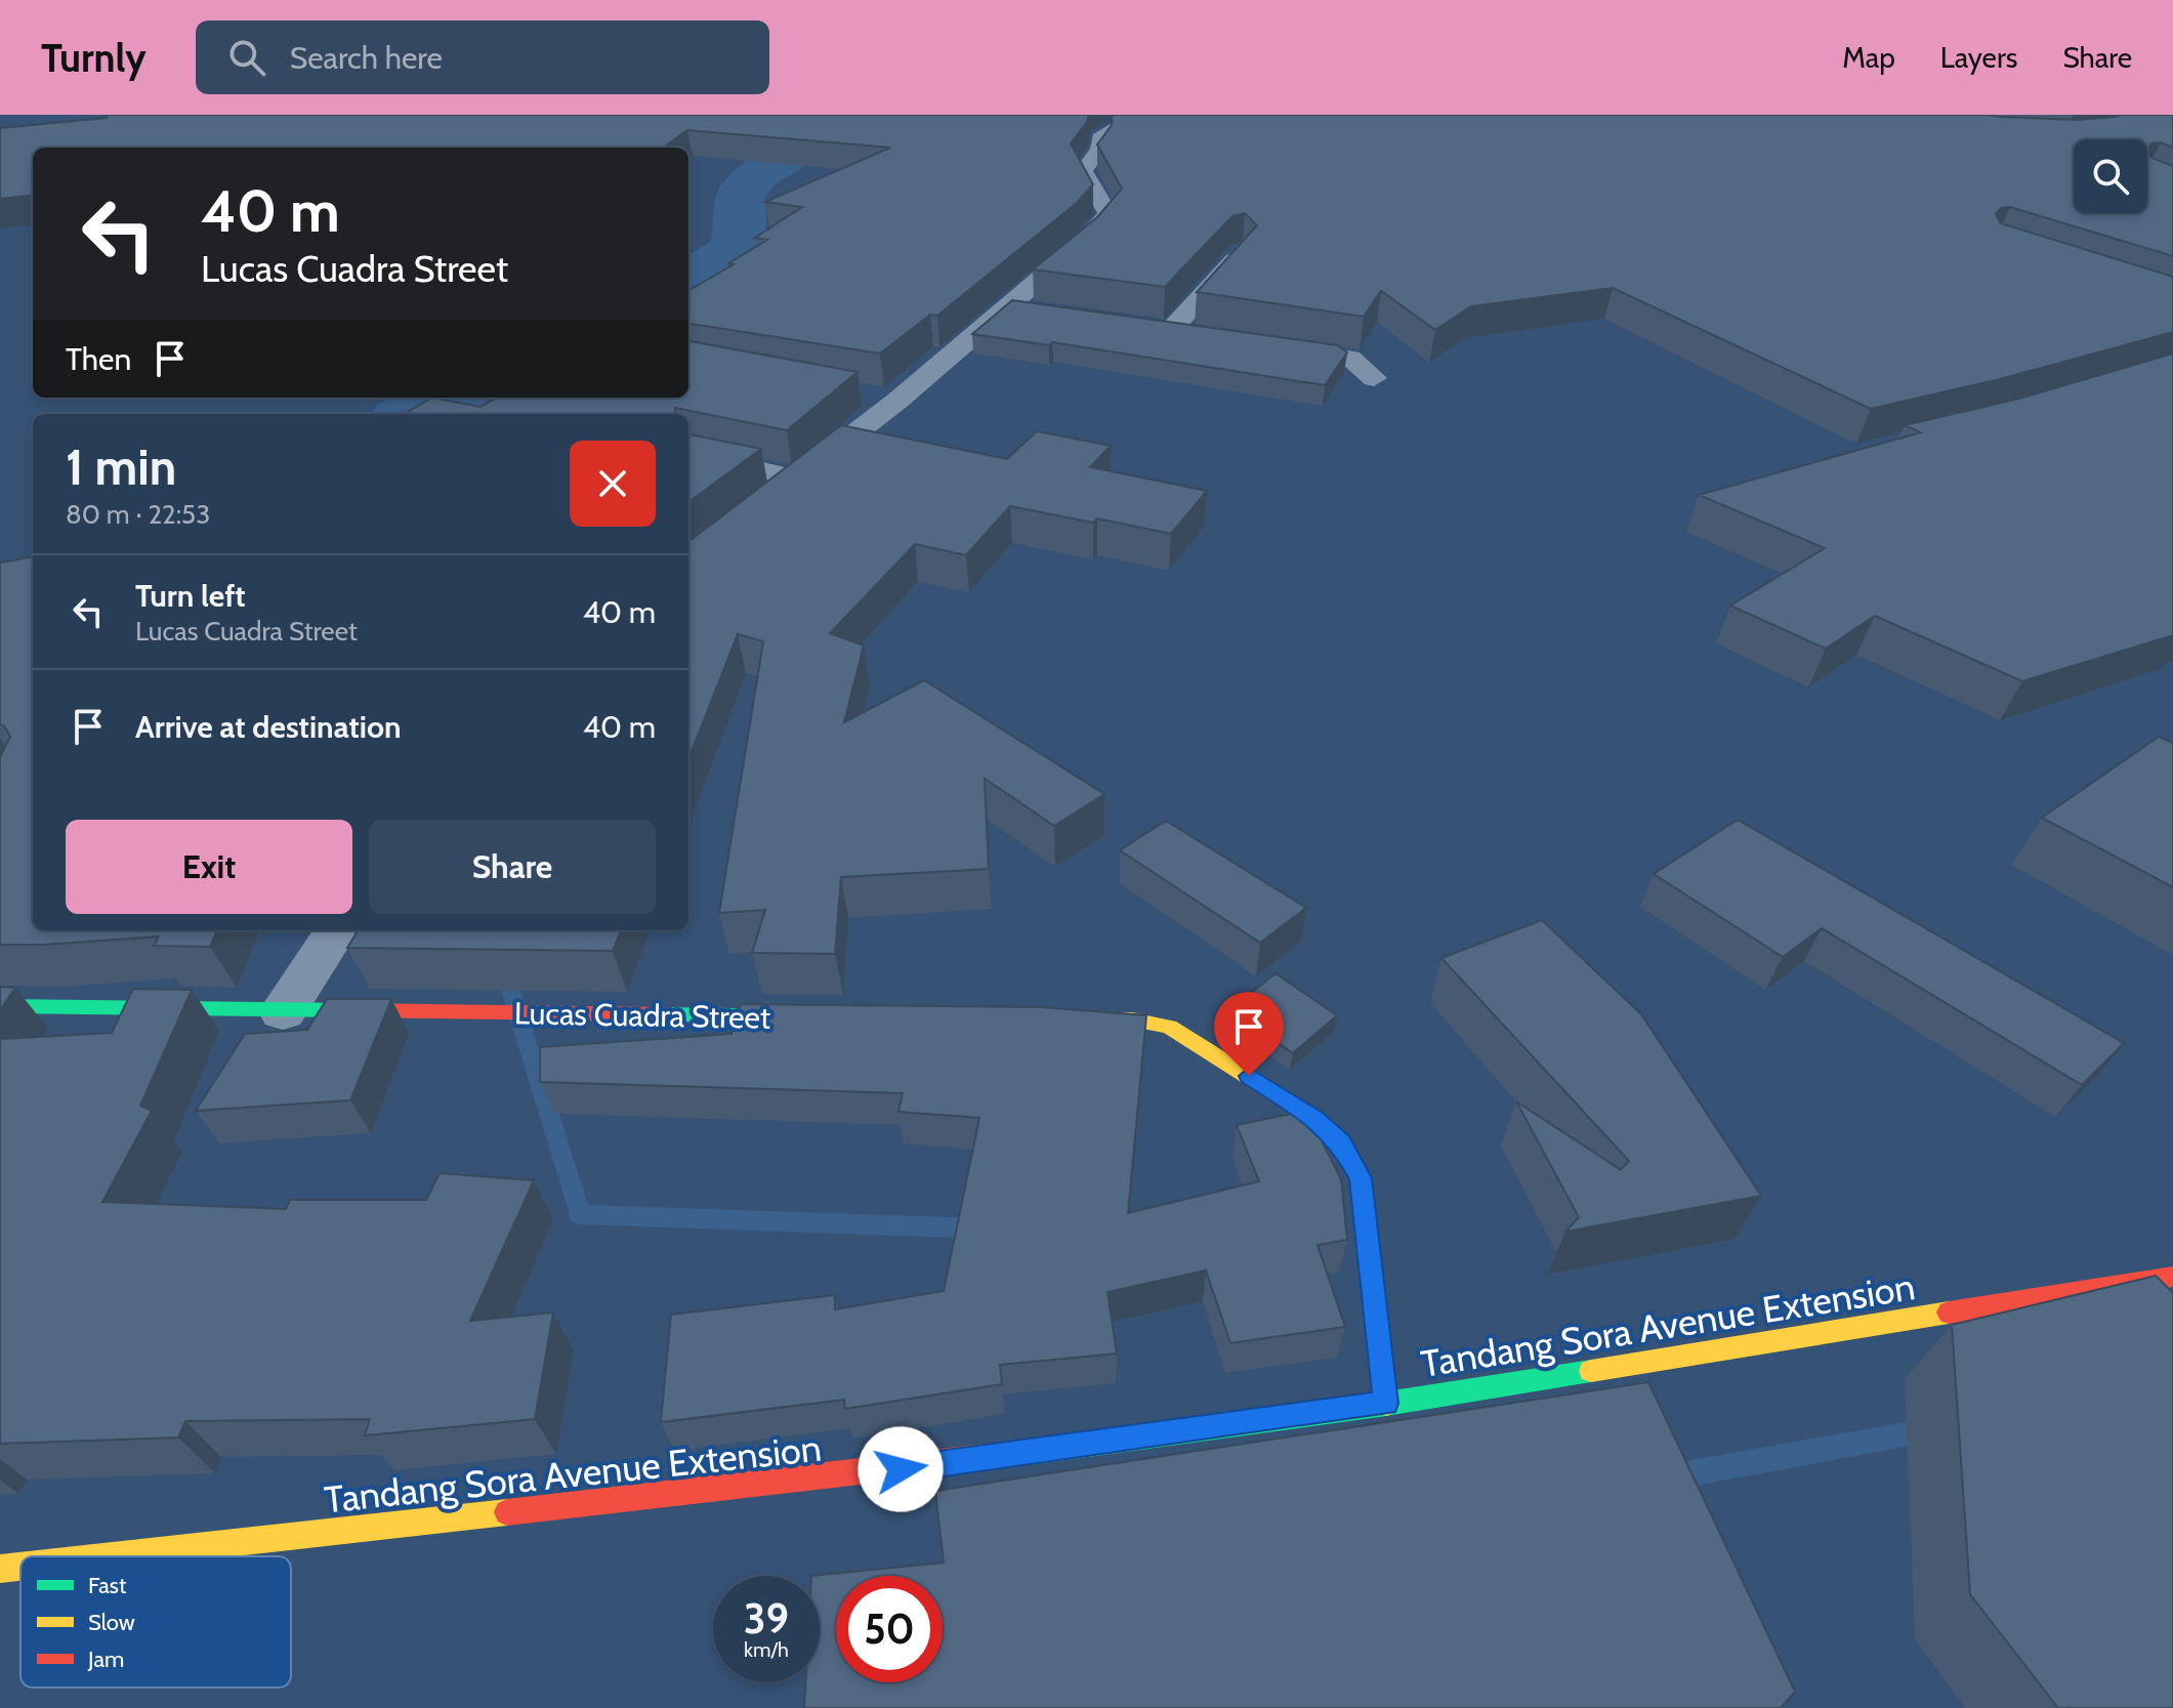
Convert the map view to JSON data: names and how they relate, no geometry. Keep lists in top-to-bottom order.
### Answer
{
  "streets": {
    "main road": ["Lucas Cuadra Street", "Tandang Sora Avenue Extension"]
  },
  "legend": ["Fast", "Slow", "Jam"],
  "page": {
    "header": "Turnly",
    "search": "Search here",
    "nav": ["Map", "Layers", "Share"],
    "turn": ["40 m", "Lucas Cuadra Street"],
    "then": "Then",
    "heading": ["1 min", "80 m · 22:53"],
    "list": [
      {
        "name": "Turn left",
        "note": "Lucas Cuadra Street",
        "value": "40 m"
      },
      {
        "name": "Arrive at destination",
        "value": "40 m"
      }
    ],
    "buttons": ["Exit", "Share"],
    "speed": "39 km/h",
    "limit": "50"
  }
}
